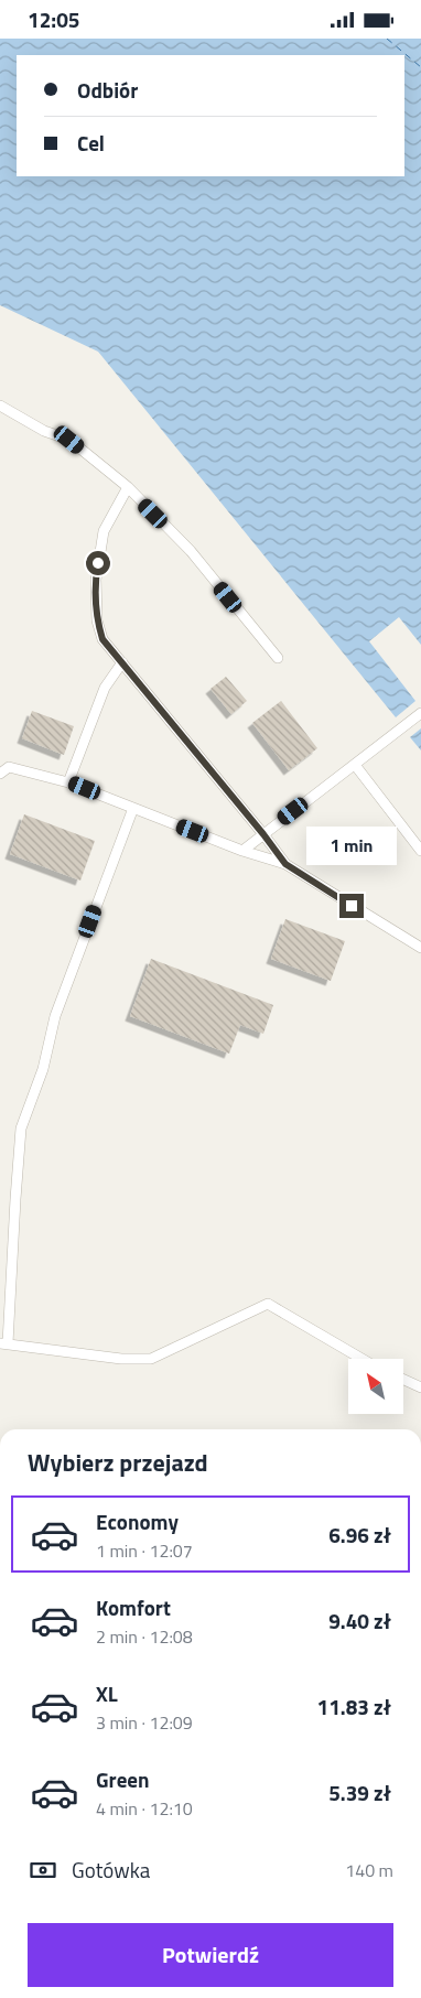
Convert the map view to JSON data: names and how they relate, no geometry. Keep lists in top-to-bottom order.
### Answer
{
  "north": "top left",
  "page": {
    "status": "12:05",
    "banner": ["Odbiór", "Cel"],
    "bubble": "1 min",
    "heading": "Wybierz przejazd",
    "list": [
      {
        "name": "Economy",
        "note": "1 min · 12:07",
        "value": "6.96 zł"
      },
      {
        "name": "Komfort",
        "note": "2 min · 12:08",
        "value": "9.40 zł"
      },
      {
        "name": "XL",
        "note": "3 min · 12:09",
        "value": "11.83 zł"
      },
      {
        "name": "Green",
        "note": "4 min · 12:10",
        "value": "5.39 zł"
      }
    ],
    "pay": ["Gotówka", "140 m"],
    "buttons": "Potwierdź"
  }
}
